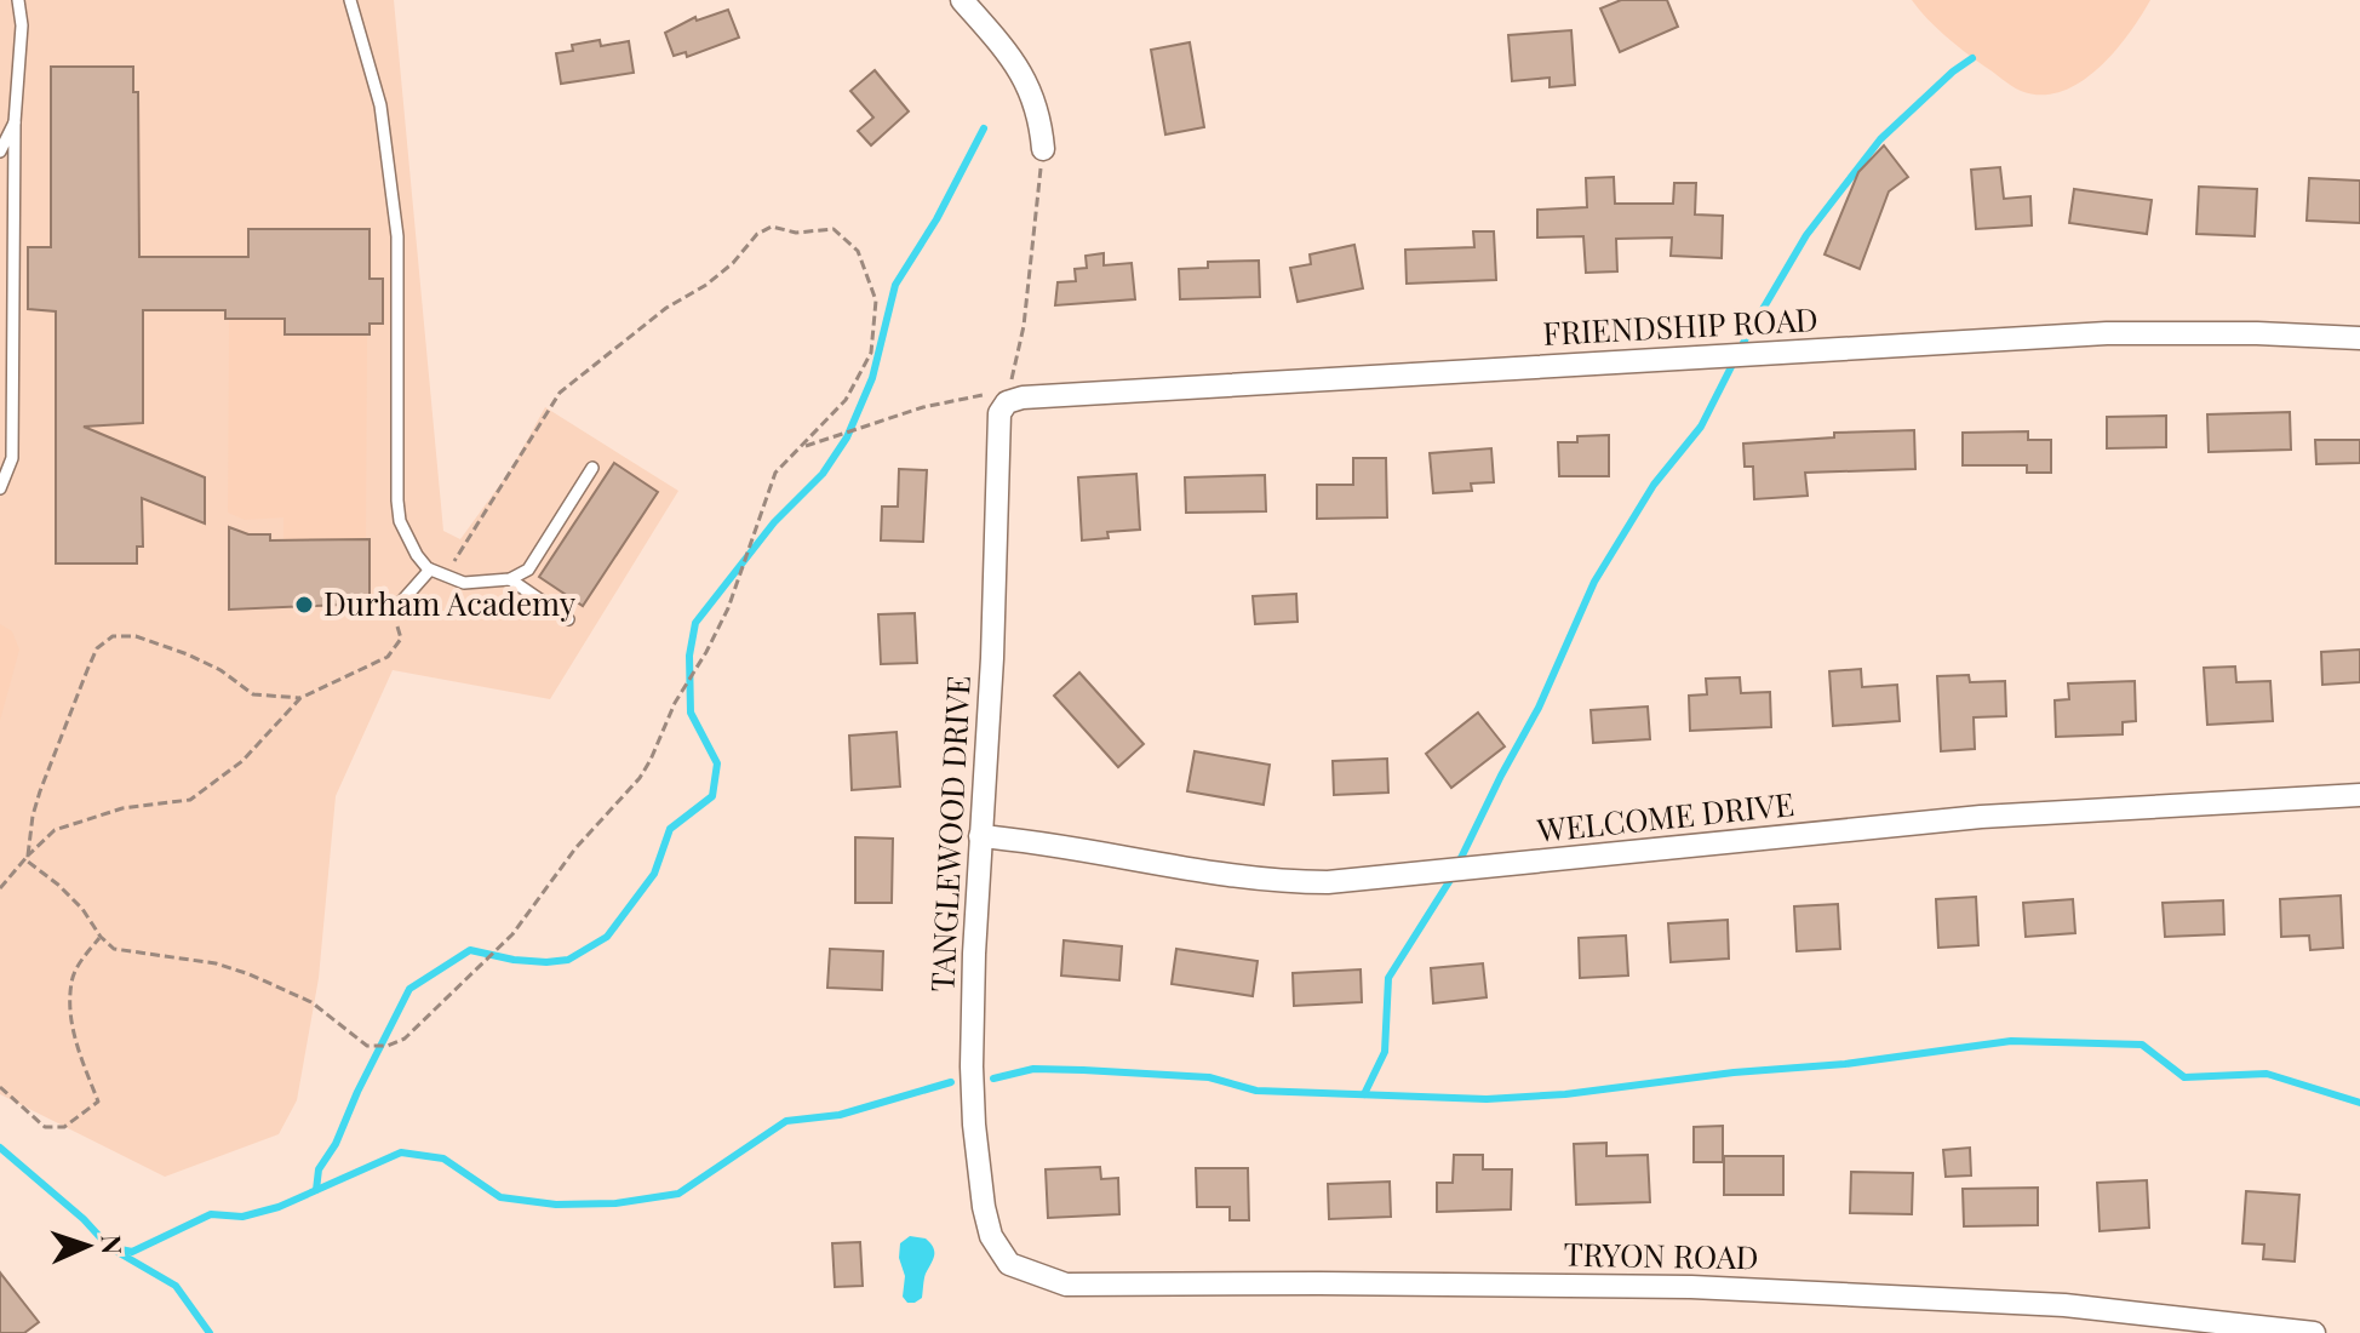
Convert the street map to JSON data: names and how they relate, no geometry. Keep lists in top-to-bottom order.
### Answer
{
  "streets": {
    "street": [
      "FRIENDSHIP ROAD",
      "WELCOME DRIVE",
      "TANGLEWOOD DRIVE",
      "TRYON ROAD"
    ]
  },
  "crossings": [
    ["FRIENDSHIP ROAD", "TANGLEWOOD DRIVE"],
    ["WELCOME DRIVE", "TANGLEWOOD DRIVE"],
    ["TANGLEWOOD DRIVE", "TRYON ROAD"]
  ],
  "places": ["Durham Academy"],
  "north": "right"
}
